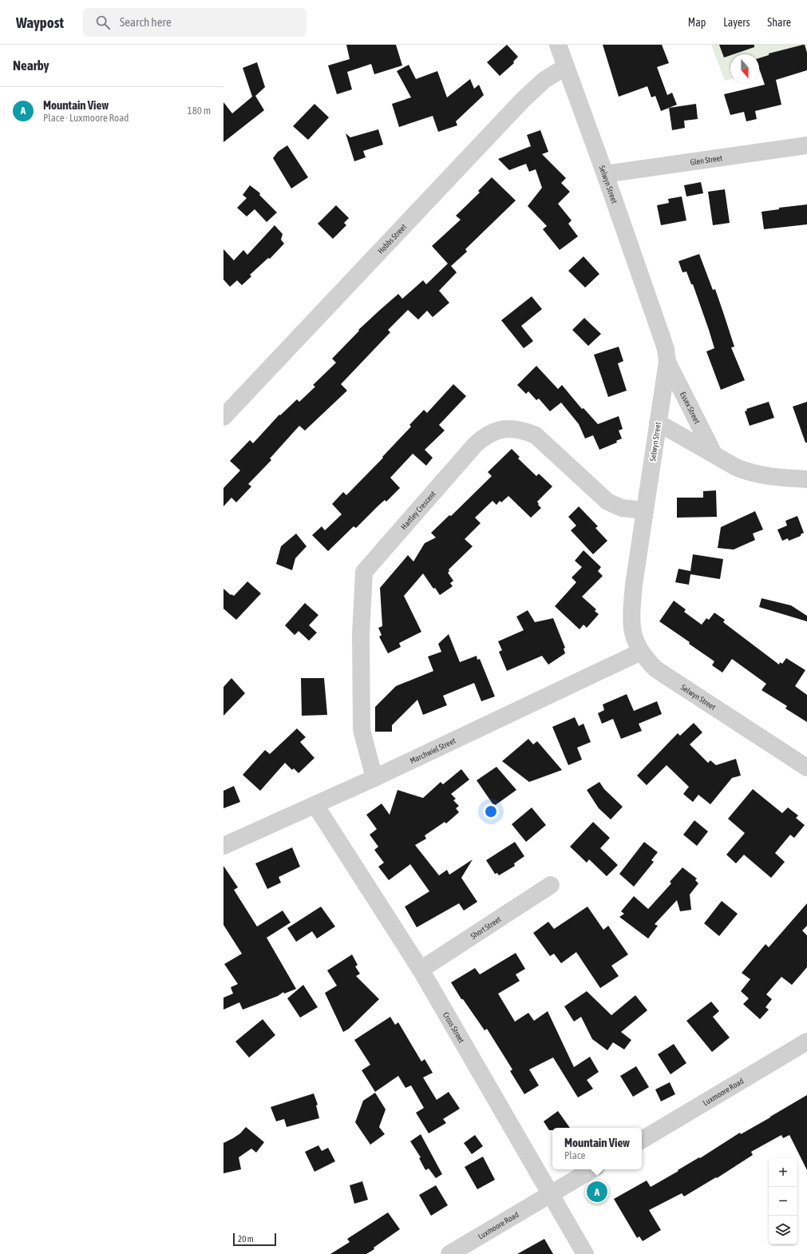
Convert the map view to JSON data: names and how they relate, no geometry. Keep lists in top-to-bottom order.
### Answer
{
  "streets": {
    "street": [
      "Glen Street",
      "Selwyn Street",
      "Hobbs Street",
      "Essex Street",
      "Hartley Crescent",
      "Marchwiel Street",
      "Short Street",
      "Cross Street",
      "Luxmoore Road"
    ]
  },
  "crossings": [
    ["Glen Street", "Selwyn Street"],
    ["Selwyn Street", "Hobbs Street"],
    ["Selwyn Street", "Essex Street"],
    ["Selwyn Street", "Hartley Crescent"],
    ["Selwyn Street", "Marchwiel Street"],
    ["Hartley Crescent", "Marchwiel Street"],
    ["Marchwiel Street", "Cross Street"],
    ["Short Street", "Cross Street"],
    ["Cross Street", "Luxmoore Road"]
  ],
  "scale_bar": "20 m",
  "north": "bottom",
  "page": {
    "header": "Waypost",
    "search": "Search here",
    "nav": ["Map", "Layers", "Share"],
    "heading": "Nearby",
    "list": [
      {
        "mark": "A",
        "name": "Mountain View",
        "note": "Place · Luxmoore Road",
        "value": "180 m"
      }
    ],
    "popup": ["Mountain View", "Place"],
    "map_buttons": ["+", "−"],
    "pins": "A",
    "scale": "20 m"
  }
}
